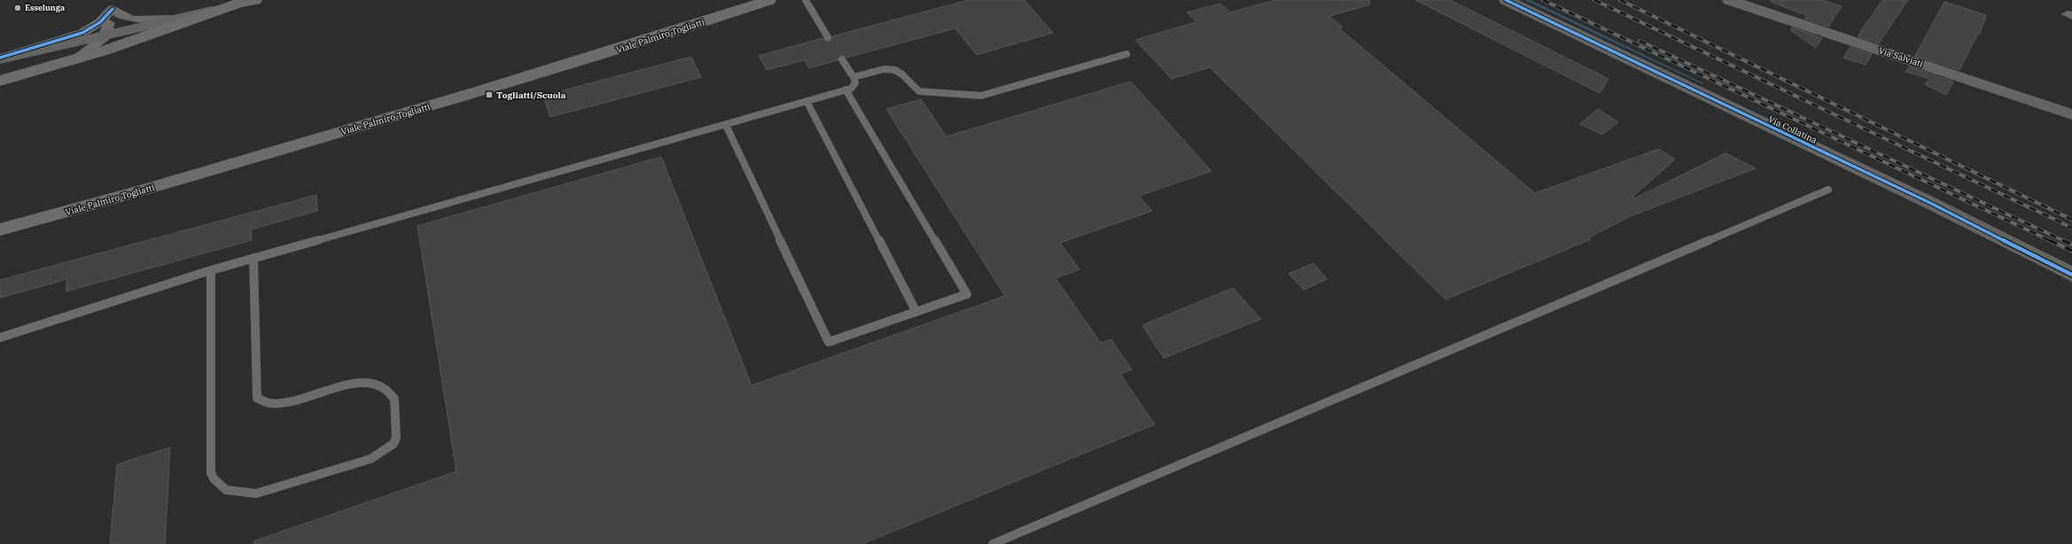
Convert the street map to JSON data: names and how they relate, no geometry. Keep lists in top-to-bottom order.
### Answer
{
  "streets": {
    "main road": ["Viale Palmiro Togliatti"],
    "street": ["Via Salviati", "Via Collatina"]
  },
  "places": {
    "other": ["Esselunga"],
    "transit": ["Togliatti/Scuola"]
  }
}
